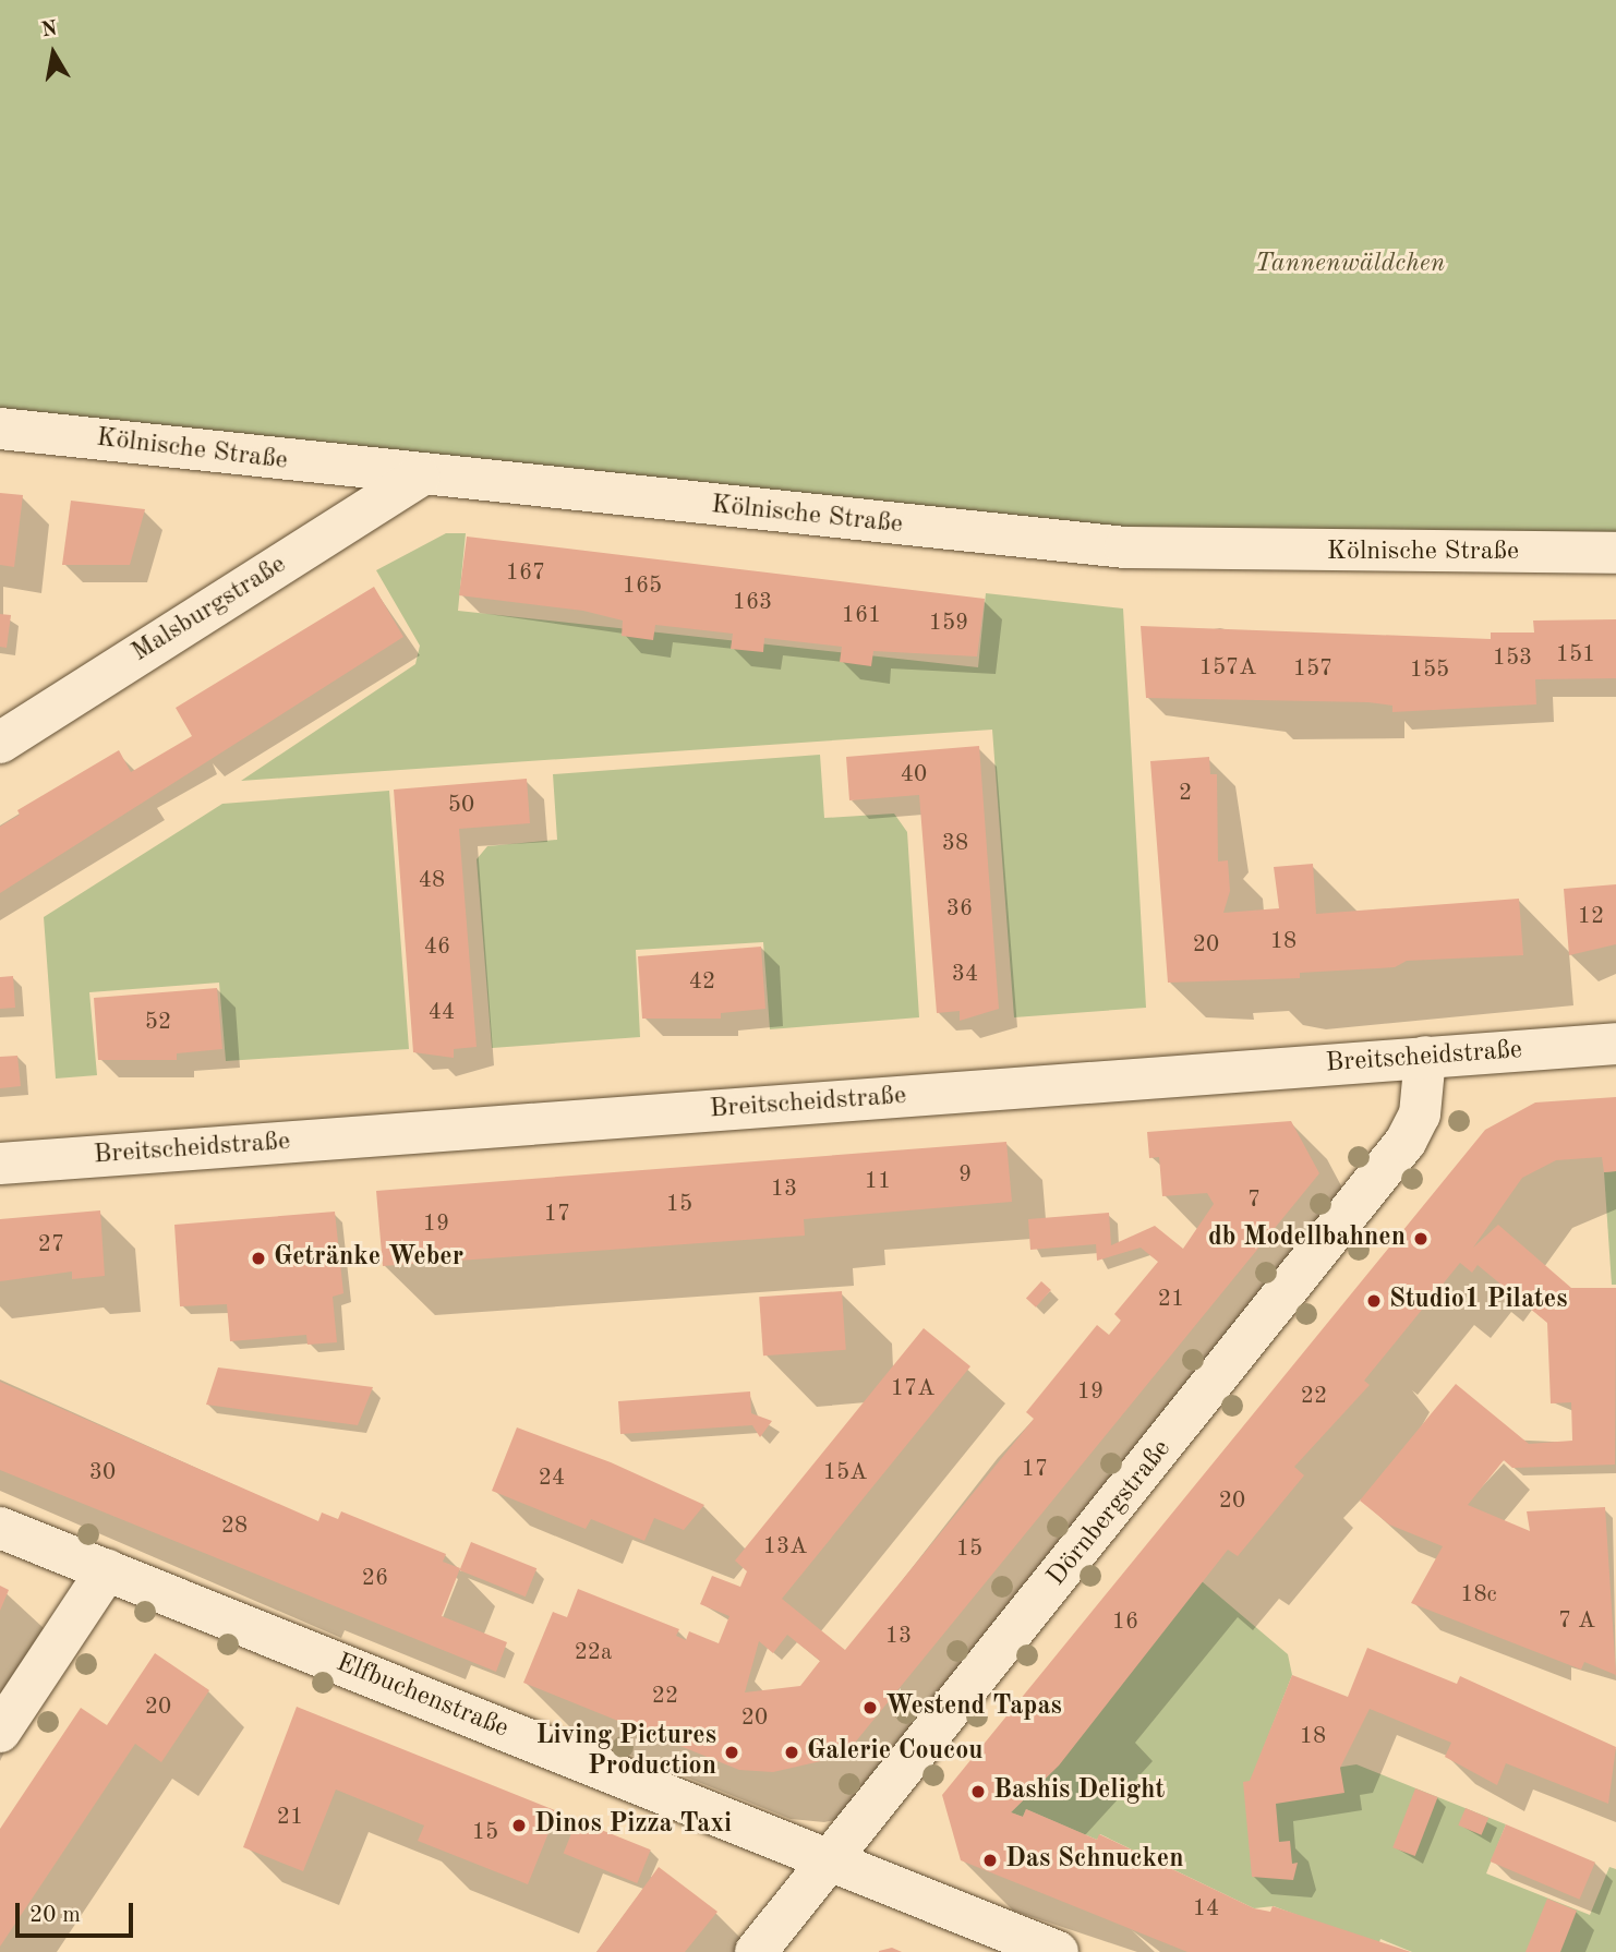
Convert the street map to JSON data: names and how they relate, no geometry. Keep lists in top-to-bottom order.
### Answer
{
  "streets": {
    "street": [
      "Kölnische Straße",
      "Malsburgstraße",
      "Breitscheidstraße",
      "Dörnbergstraße",
      "Elfbuchenstraße"
    ]
  },
  "crossings": [
    ["Kölnische Straße", "Malsburgstraße"],
    ["Breitscheidstraße", "Dörnbergstraße"],
    ["Dörnbergstraße", "Elfbuchenstraße"]
  ],
  "parks": ["Tannenwäldchen"],
  "places": [
    "db Modellbahnen",
    "Getränke Weber",
    "Studio1 Pilates",
    "Westend Tapas",
    "Living Pictures Production",
    "Galerie Coucou",
    "Bashis Delight",
    "Dinos Pizza Taxi",
    "Das Schnucken"
  ],
  "house_numbers": [
    "167",
    "165",
    "163",
    "161",
    "159",
    "151",
    "153",
    "157A",
    "157",
    "155",
    "40",
    "2",
    "50",
    "38",
    "48",
    "36",
    "12",
    "18",
    "20",
    "46",
    "34",
    "42",
    "44",
    "52",
    "9",
    "11",
    "13",
    "7",
    "15",
    "17",
    "19",
    "27",
    "21",
    "17A",
    "19",
    "22",
    "17",
    "30",
    "15A",
    "24",
    "20",
    "28",
    "13A",
    "15",
    "26",
    "18c",
    "7 A",
    "16",
    "13",
    "22a",
    "22",
    "20",
    "20",
    "18",
    "21",
    "15",
    "14"
  ],
  "scale_bar": "20 m",
  "north": "top"
}
